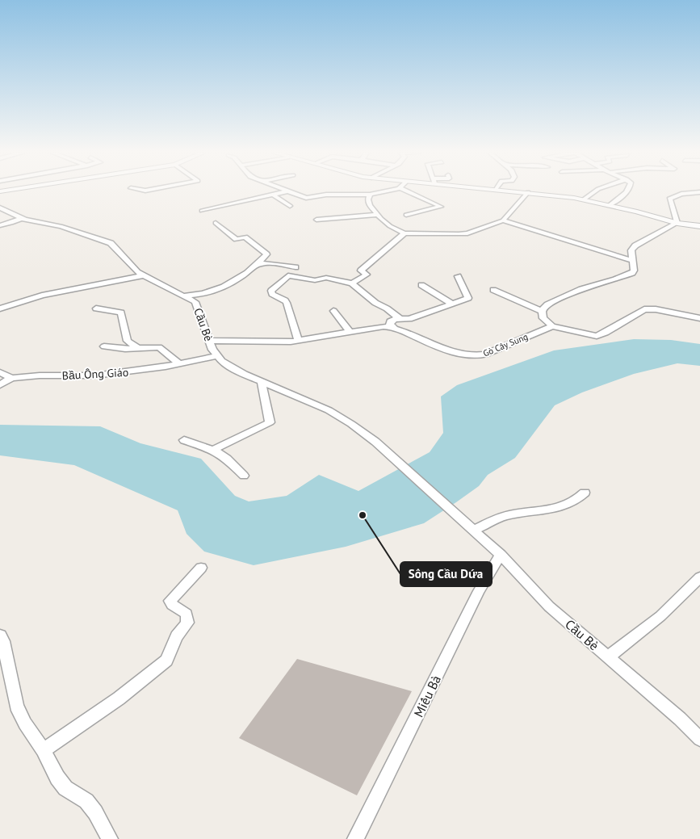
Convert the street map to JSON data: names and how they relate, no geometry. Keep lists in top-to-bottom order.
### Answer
{
  "streets": {
    "street": [
      "Cầu Bè",
      "Gò Cây Sung",
      "Bầu Ông Giáo",
      "Miếu Bà"
    ]
  },
  "crossings": [
    ["Cầu Bè", "Gò Cây Sung"],
    ["Cầu Bè", "Bầu Ông Giáo"],
    ["Cầu Bè", "Miếu Bà"]
  ],
  "places": ["Sông Cầu Dứa"]
}
